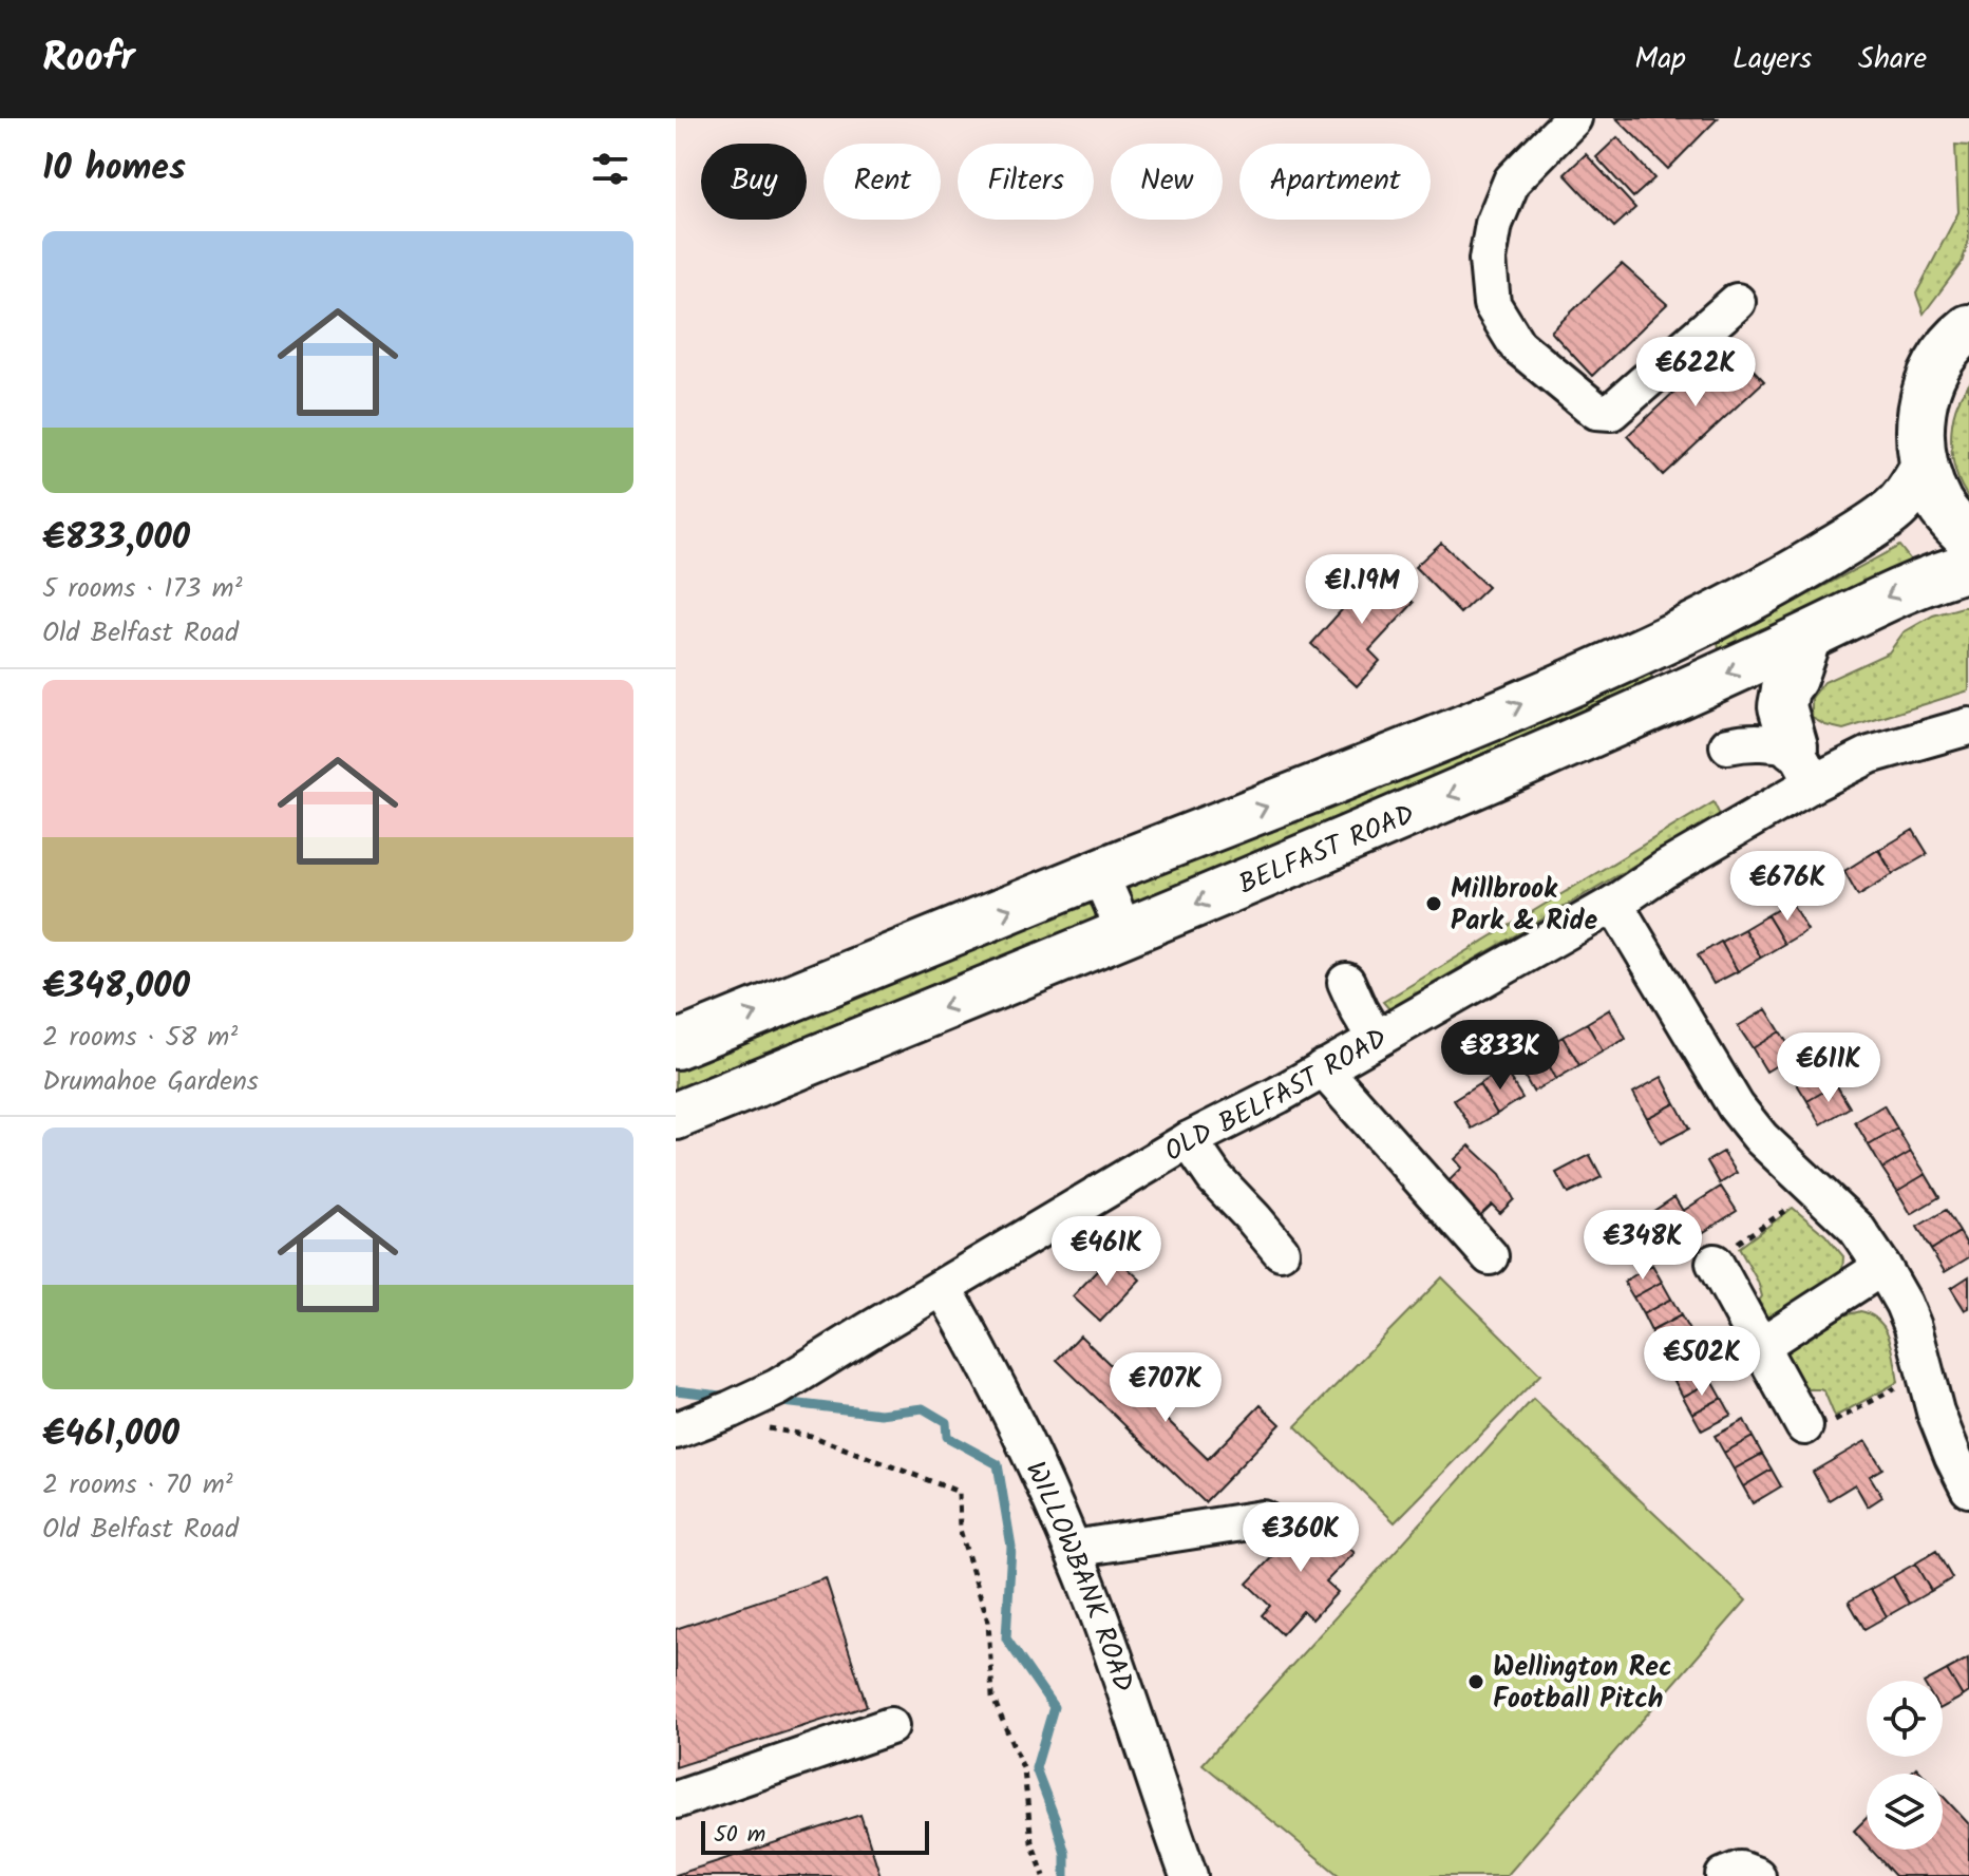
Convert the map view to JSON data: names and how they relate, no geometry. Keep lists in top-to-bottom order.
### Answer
{
  "streets": {
    "highway": ["BELFAST ROAD"],
    "street": ["OLD BELFAST ROAD", "WILLOWBANK ROAD"]
  },
  "crossings": [
    ["OLD BELFAST ROAD", "WILLOWBANK ROAD"]
  ],
  "places": ["Millbrook Park & Ride", "Wellington Rec Football Pitch"],
  "scale_bar": "50 m",
  "page": {
    "header": "Roofr",
    "nav": ["Map", "Layers", "Share"],
    "heading": "10 homes",
    "chip": [
      "Buy",
      "Rent",
      "Filters",
      "New",
      "Apartment"
    ],
    "list": [
      {
        "name": "€833,000",
        "note": "5 rooms · 173 m² · Old Belfast Road"
      },
      {
        "name": "€348,000",
        "note": "2 rooms · 58 m² · Drumahoe Gardens"
      },
      {
        "name": "€461,000",
        "note": "2 rooms · 70 m² · Old Belfast Road"
      }
    ],
    "price": [
      "€622K",
      "€1.19M",
      "€676K",
      "€833K",
      "€611K",
      "€348K",
      "€461K",
      "€502K",
      "€707K",
      "€360K"
    ],
    "scale": "50 m"
  }
}
